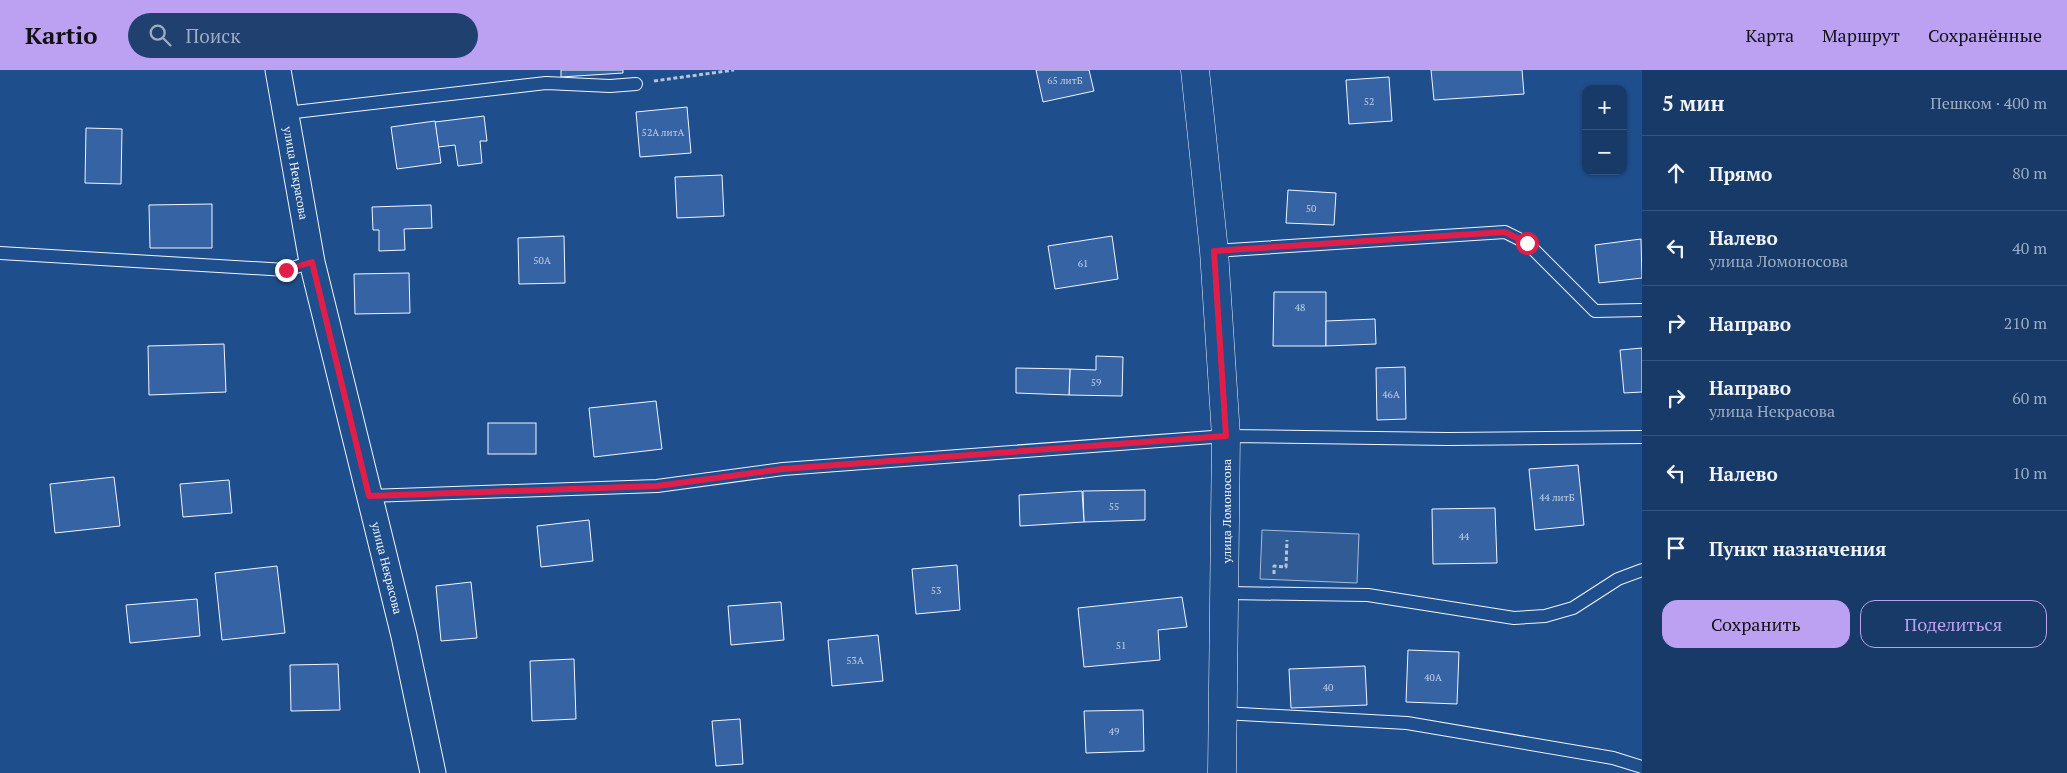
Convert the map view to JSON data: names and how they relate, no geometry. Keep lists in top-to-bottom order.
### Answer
{
  "streets": {
    "street": ["улица Некрасова", "улица Ломоносова"]
  },
  "house_numbers": [
    "65 литБ",
    "52",
    "52А литА",
    "50",
    "50А",
    "61",
    "48",
    "59",
    "46А",
    "44 литБ",
    "55",
    "44",
    "53",
    "51",
    "53А",
    "40А",
    "40",
    "49"
  ],
  "page": {
    "header": "Kartio",
    "search": "Поиск",
    "nav": ["Карта", "Маршрут", "Сохранённые"],
    "heading": ["5 мин", "Пешком · 400 m"],
    "map_buttons": ["+", "−"],
    "list": [
      ["Прямо", "80 m"],
      ["Налево", "улица Ломоносова", "40 m"],
      ["Направо", "210 m"],
      ["Направо", "улица Некрасова", "60 m"],
      ["Налево", "10 m"],
      "Пункт назначения"
    ],
    "buttons": ["Сохранить", "Поделиться"]
  }
}
